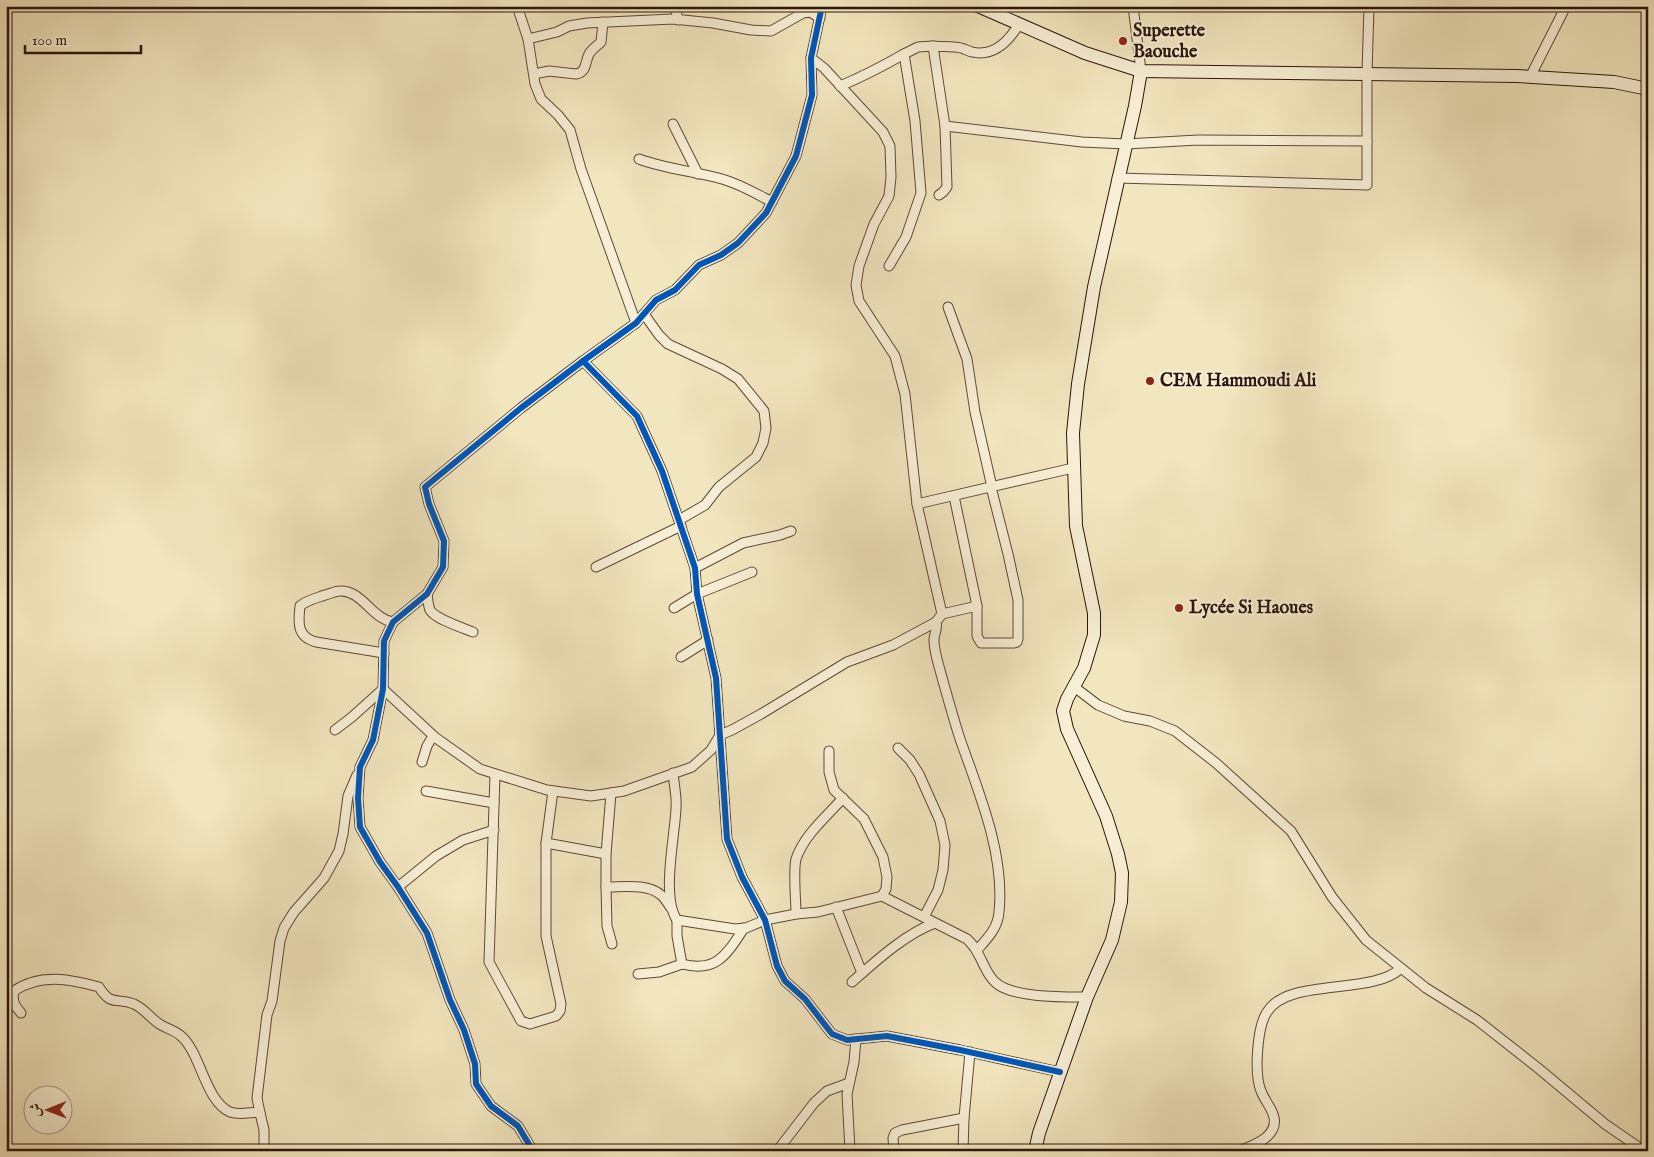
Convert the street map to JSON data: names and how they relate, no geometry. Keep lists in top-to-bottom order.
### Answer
{
  "places": ["Superette Baouche", "CEM Hammoudi Ali", "Lycée Si Haoues"],
  "scale_bar": "100 m",
  "north": "left"
}
